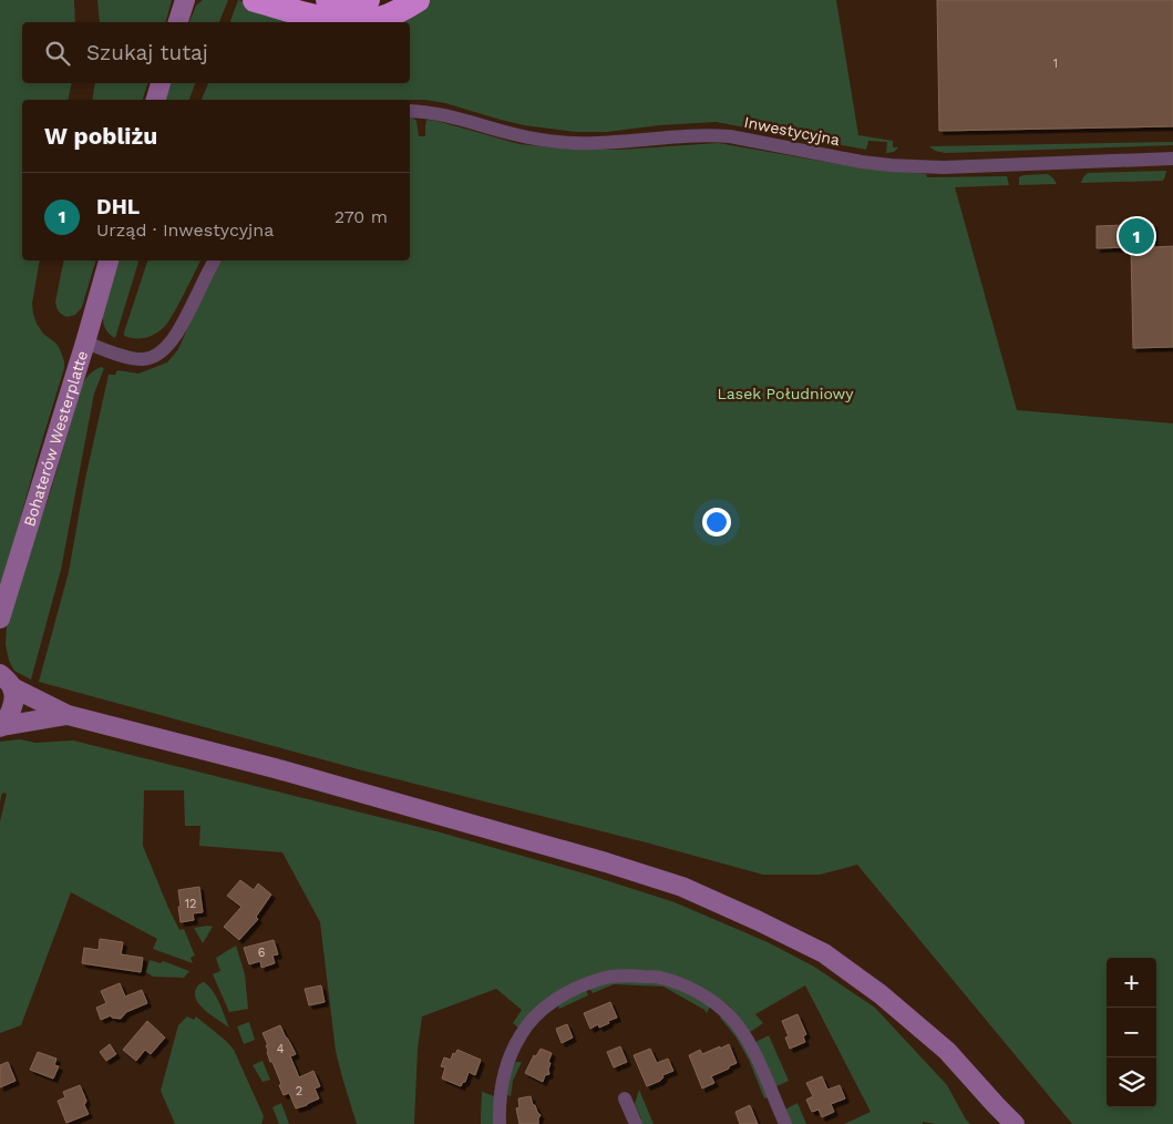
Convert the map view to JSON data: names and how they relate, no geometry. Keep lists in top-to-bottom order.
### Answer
{
  "streets": {
    "main road": ["Bohaterów Westerplatte"],
    "street": ["Inwestycyjna"]
  },
  "parks": ["Lasek Południowy"],
  "house_numbers": [
    "1",
    "12",
    "6",
    "4",
    "2"
  ],
  "page": {
    "search": "Szukaj tutaj",
    "heading": "W pobliżu",
    "list": [
      {
        "mark": "1",
        "name": "DHL",
        "note": "Urząd · Inwestycyjna",
        "value": "270 m"
      }
    ],
    "pins": "1",
    "map_buttons": ["+", "−"]
  }
}
